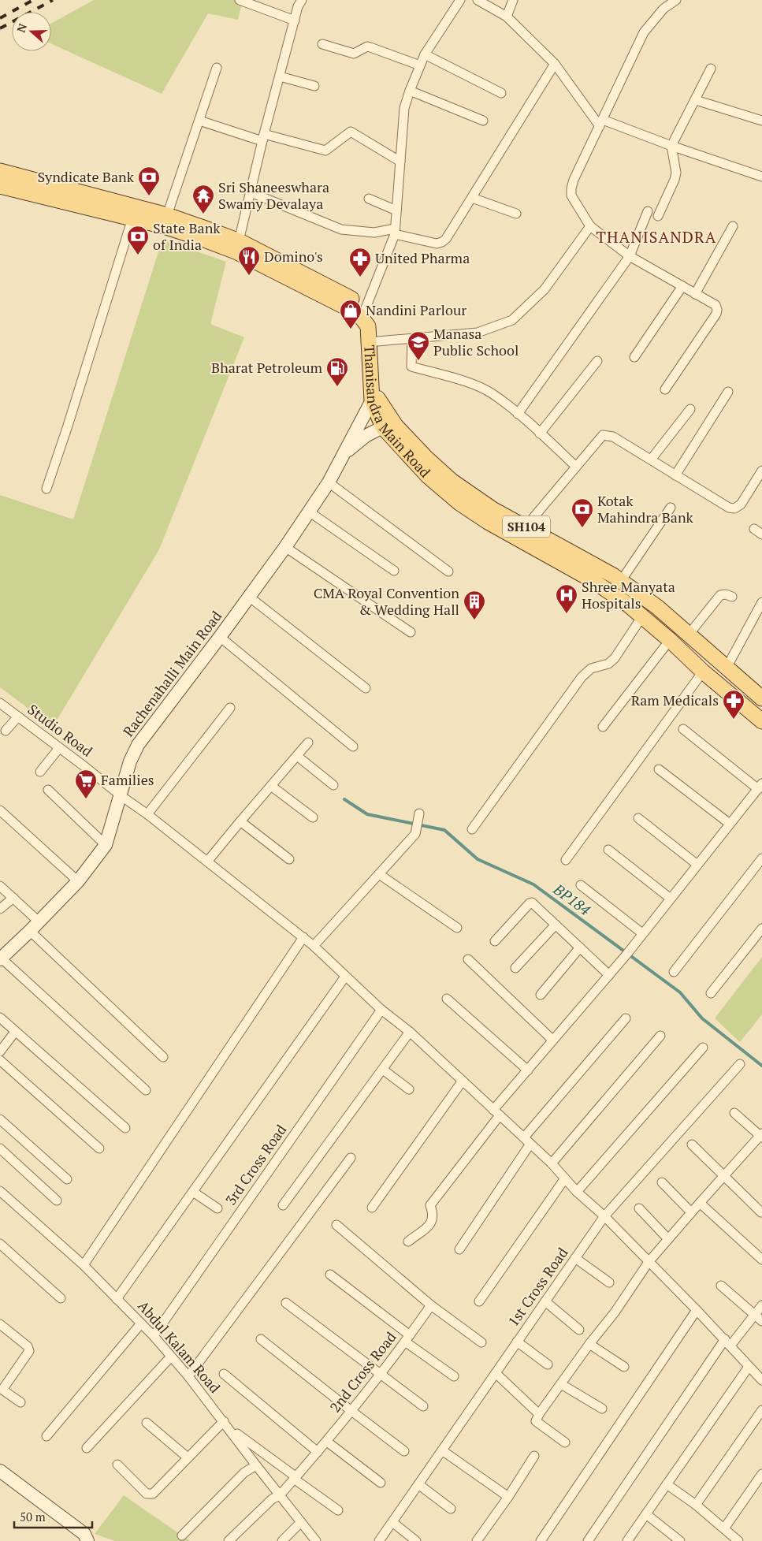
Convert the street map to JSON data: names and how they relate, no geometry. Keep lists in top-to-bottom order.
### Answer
{
  "streets": {
    "main road": ["Thanisandra Main Road", "SH104"],
    "street": [
      "Rachenahalli Main Road",
      "Studio Road",
      "3rd Cross Road",
      "1st Cross Road",
      "Abdul Kalam Road",
      "2nd Cross Road"
    ]
  },
  "crossings": [
    ["Thanisandra Main Road", "Rachenahalli Main Road"],
    ["Rachenahalli Main Road", "Studio Road"],
    ["Studio Road", "3rd Cross Road"],
    ["Studio Road", "1st Cross Road"],
    ["3rd Cross Road", "Abdul Kalam Road"],
    ["Abdul Kalam Road", "2nd Cross Road"]
  ],
  "districts": ["THANISANDRA"],
  "water": ["BP184"],
  "places": {
    "bank": ["Syndicate Bank", "State Bank of India", "Kotak Mahindra Bank"],
    "temple": ["Sri Shaneeswhara Swamy Devalaya"],
    "restaurant": ["Domino's"],
    "pharmacy": ["United Pharma", "Ram Medicals"],
    "shop": ["Nandini Parlour"],
    "school or university": ["Manasa Public School"],
    "fuel station": ["Bharat Petroleum"],
    "hospital": ["Shree Manyata Hospitals"],
    "building": ["CMA Royal Convention & Wedding Hall"],
    "supermarket": ["Families"]
  },
  "scale_bar": "50 m",
  "north": "left"
}
